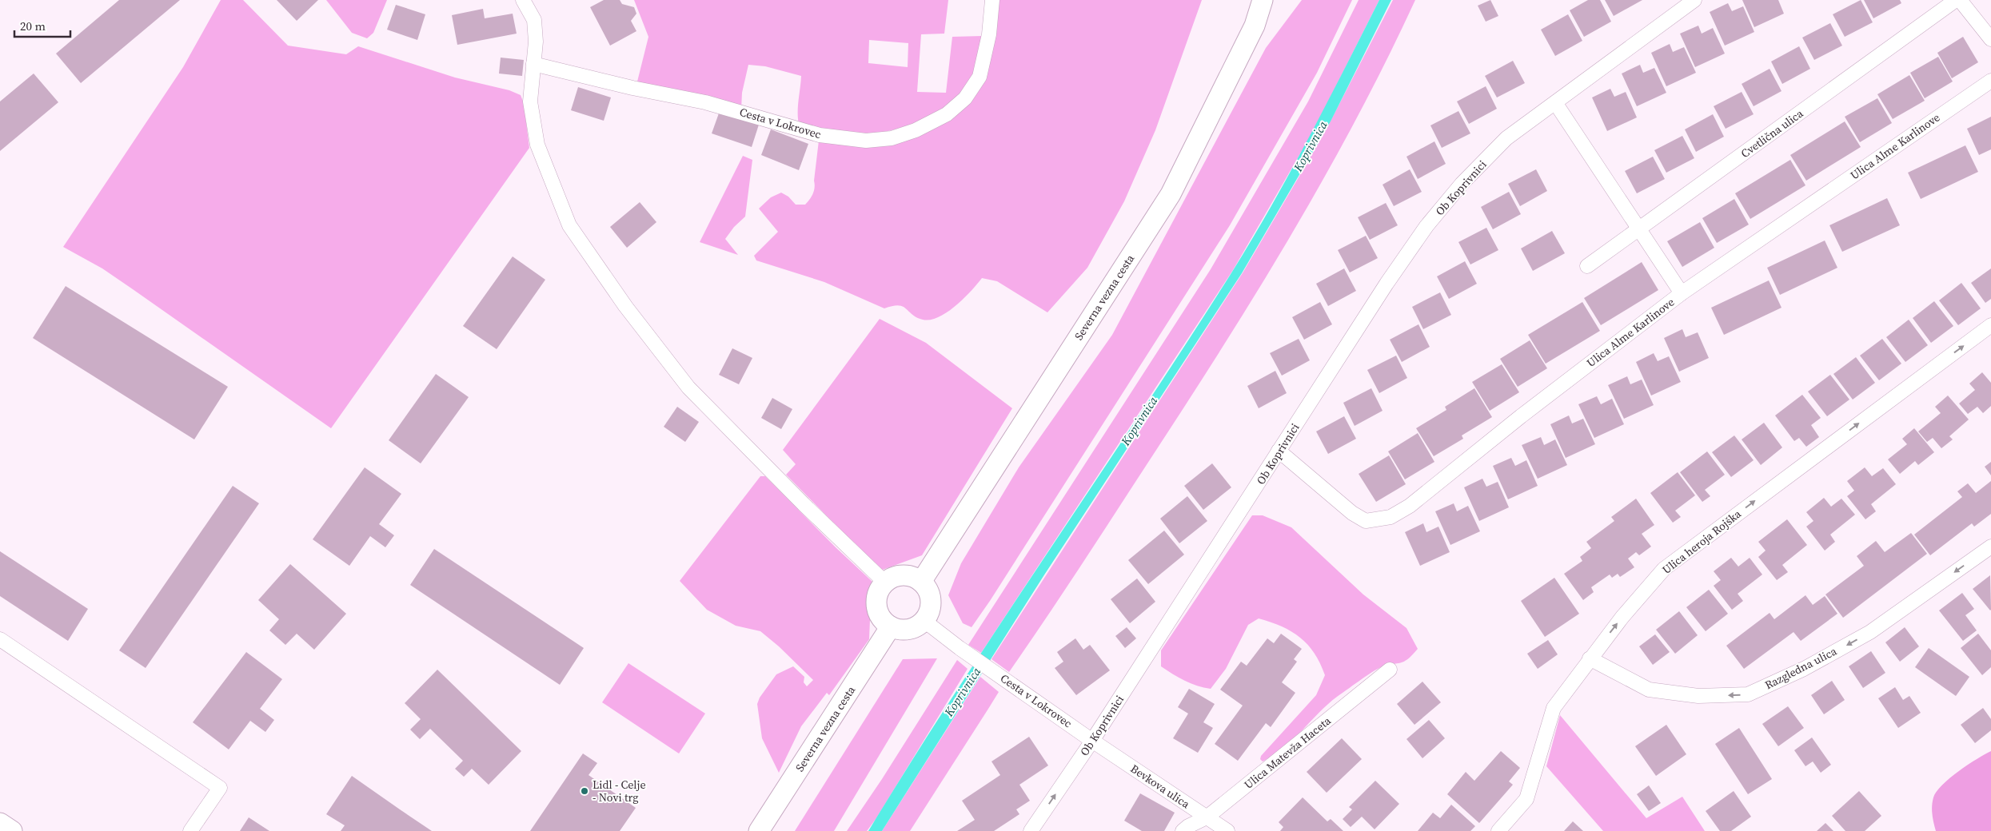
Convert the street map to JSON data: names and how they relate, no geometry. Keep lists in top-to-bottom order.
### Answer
{
  "streets": {
    "street": [
      "Cesta v Lokrovec",
      "Cvetlična ulica",
      "Ulica Alme Karlinove",
      "Ob Koprivnici",
      "Severna vezna cesta",
      "Ulica heroja Rojška",
      "Razgledna ulica",
      "Ulica Matevža Haceta",
      "Bevkova ulica"
    ]
  },
  "crossings": [
    ["Cesta v Lokrovec", "Ob Koprivnici"],
    ["Cesta v Lokrovec", "Severna vezna cesta"],
    ["Cesta v Lokrovec", "Bevkova ulica"],
    ["Ulica Alme Karlinove", "Ob Koprivnici"],
    ["Ob Koprivnici", "Bevkova ulica"],
    ["Ulica heroja Rojška", "Razgledna ulica"],
    ["Ulica Matevža Haceta", "Bevkova ulica"]
  ],
  "one_way": ["Ulica heroja Rojška", "Razgledna ulica"],
  "water": ["Koprivnica"],
  "places": ["Lidl - Celje - Novi trg"],
  "scale_bar": "20 m"
}
